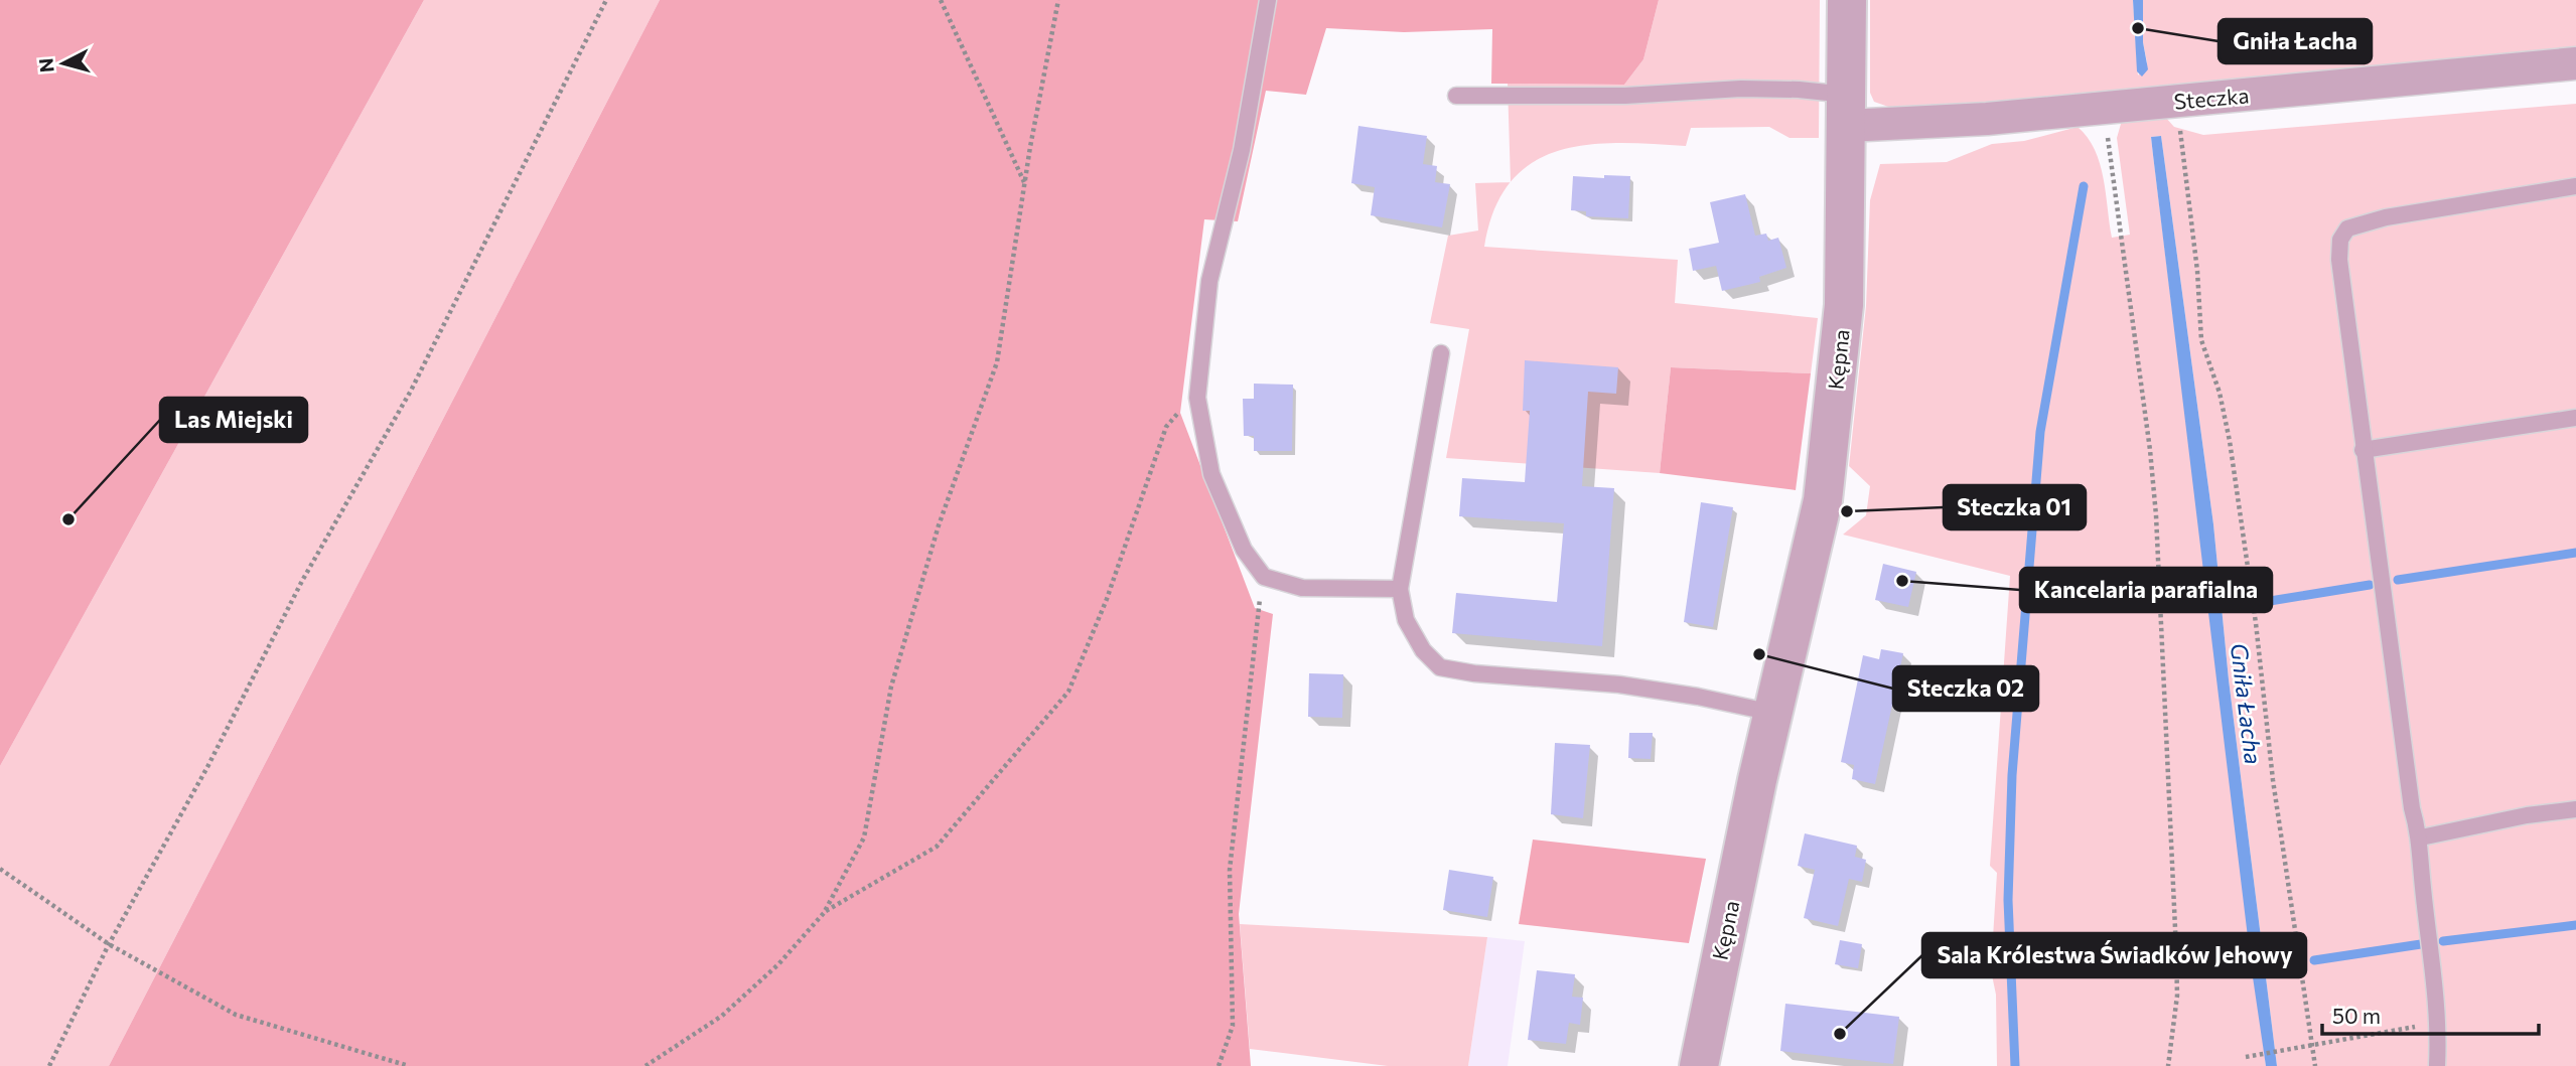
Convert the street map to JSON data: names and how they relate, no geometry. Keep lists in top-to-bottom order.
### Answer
{
  "streets": {
    "street": ["Steczka", "Kępna"]
  },
  "crossings": [
    ["Steczka", "Kępna"]
  ],
  "water": ["Gniła Łacha"],
  "places": [
    "Gniła Łacha",
    "Steczka 01",
    "Las Miejski",
    "Kancelaria parafialna",
    "Steczka 02",
    "Sala Królestwa Świadków Jehowy"
  ],
  "scale_bar": "50 m",
  "north": "left"
}
